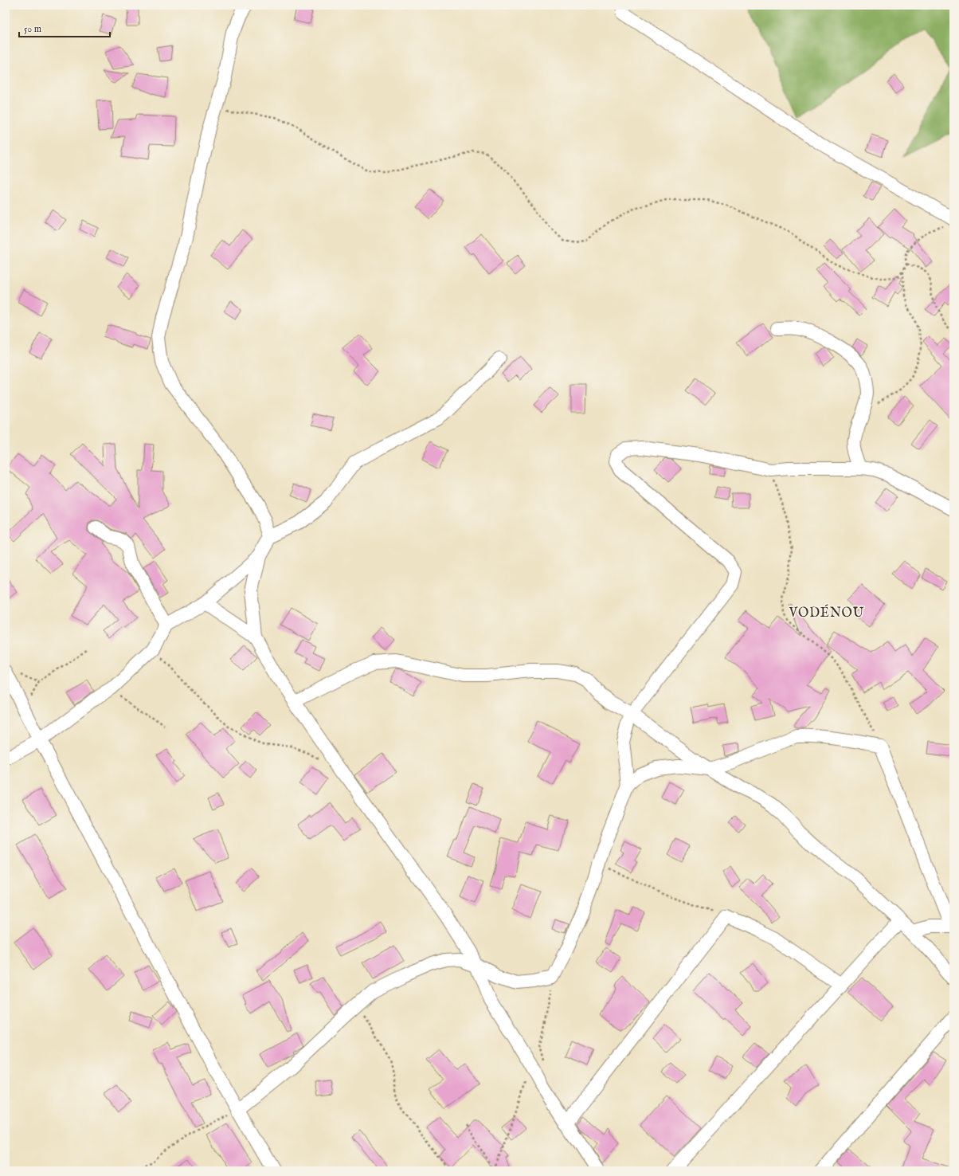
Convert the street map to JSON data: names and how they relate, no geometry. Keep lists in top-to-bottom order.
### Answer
{
  "districts": ["VODÉNOU"],
  "scale_bar": "50 m"
}
